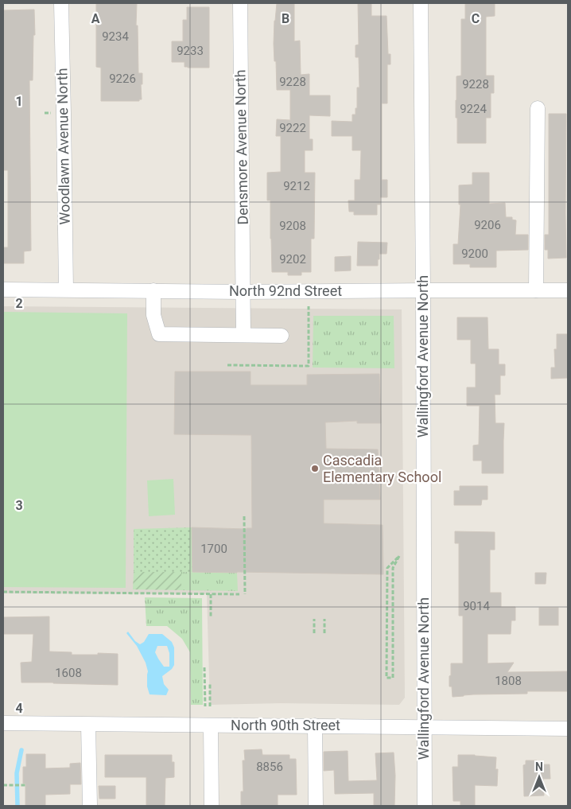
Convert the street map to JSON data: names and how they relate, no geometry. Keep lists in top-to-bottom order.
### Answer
{
  "streets": {
    "street": [
      "Woodlawn Avenue North",
      "Densmore Avenue North",
      "North 92nd Street",
      "Wallingford Avenue North",
      "North 90th Street"
    ]
  },
  "crossings": [
    ["Woodlawn Avenue North", "North 92nd Street"],
    ["Densmore Avenue North", "North 92nd Street"],
    ["North 92nd Street", "Wallingford Avenue North"],
    ["Wallingford Avenue North", "North 90th Street"]
  ],
  "places": ["Cascadia Elementary School"],
  "house_numbers": [
    "9234",
    "9233",
    "9226",
    "9228",
    "9228",
    "9224",
    "9222",
    "9212",
    "9206",
    "9208",
    "9200",
    "9202",
    "1700",
    "9014",
    "1608",
    "1808",
    "8856"
  ],
  "north": "top",
  "grid": {
    "columns": ["A", "B", "C"],
    "rows": [
      "1",
      "2",
      "3",
      "4"
    ]
  }
}
